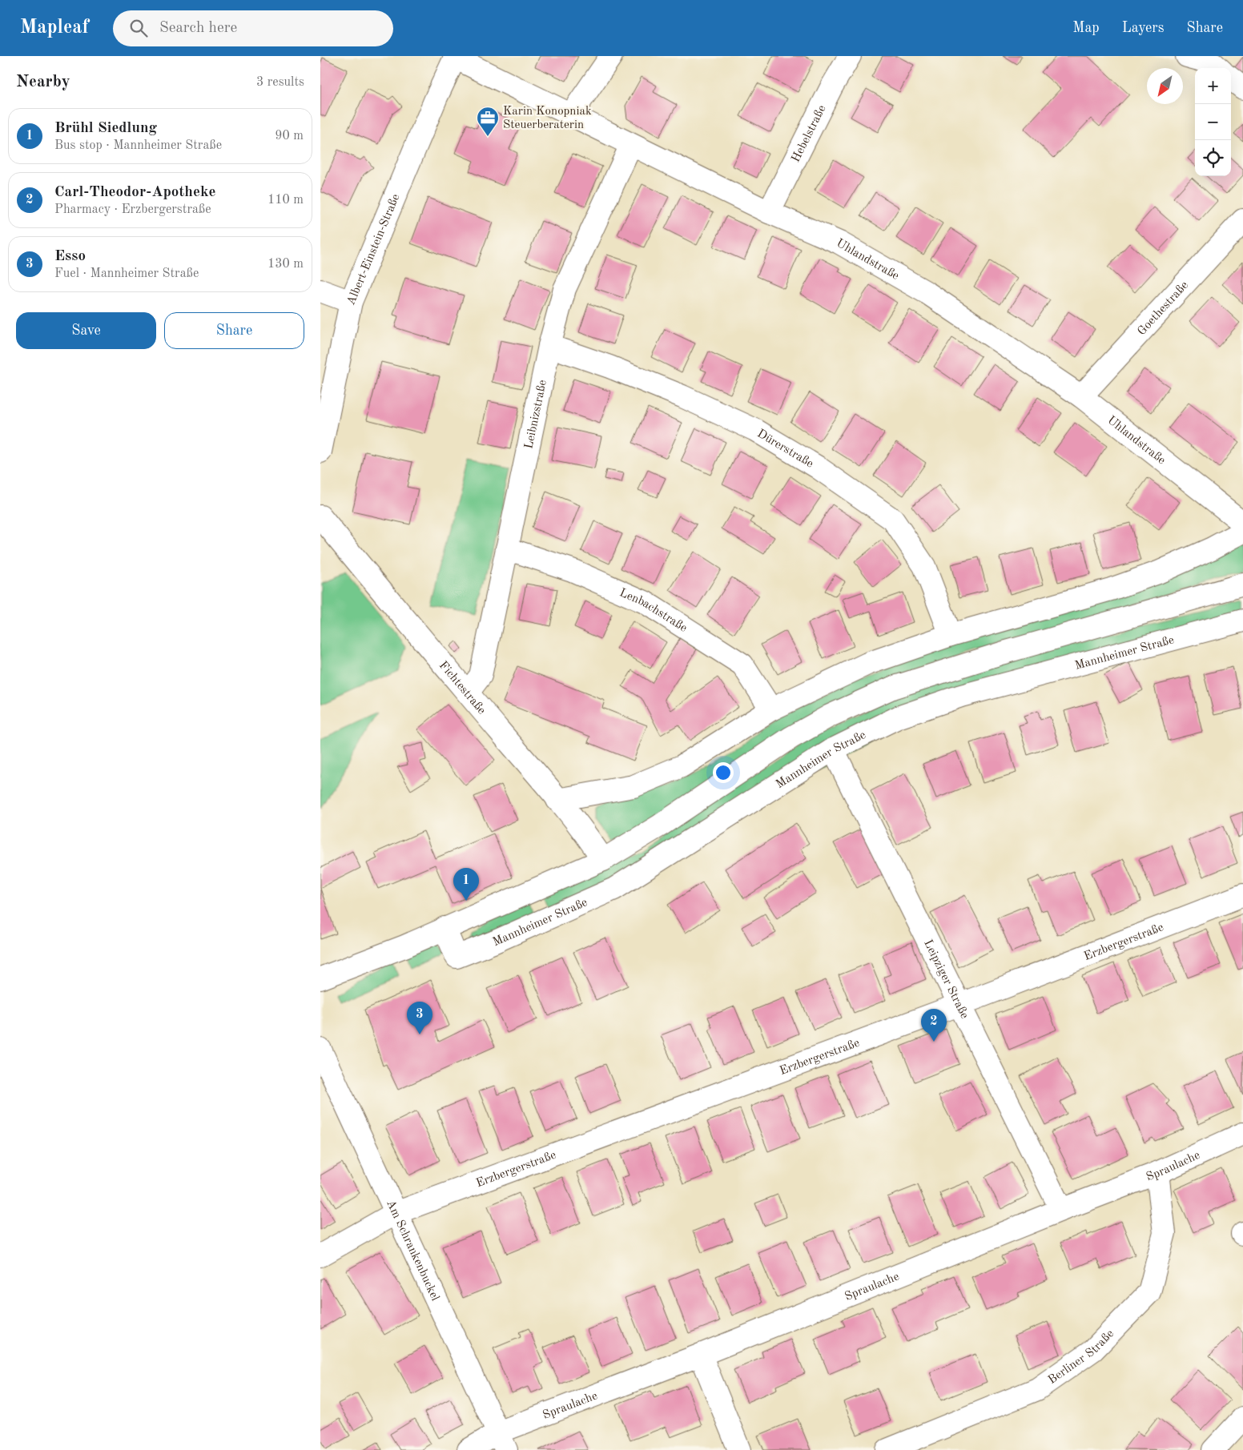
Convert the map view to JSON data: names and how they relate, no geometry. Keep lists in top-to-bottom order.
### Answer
{
  "streets": {
    "street": [
      "Hebelstraße",
      "Albert-Einstein-Straße",
      "Uhlandstraße",
      "Goethestraße",
      "Leibnizstraße",
      "Dürerstraße",
      "Lenbachstraße",
      "Mannheimer Straße",
      "Fichtestraße",
      "Erzbergerstraße",
      "Leipziger Straße",
      "Spraulache",
      "Am Schrankenbuckel",
      "Berliner Straße"
    ]
  },
  "crossings": [
    ["Hebelstraße", "Uhlandstraße"],
    ["Albert-Einstein-Straße", "Uhlandstraße"],
    ["Uhlandstraße", "Goethestraße"],
    ["Uhlandstraße", "Leibnizstraße"],
    ["Leibnizstraße", "Dürerstraße"],
    ["Leibnizstraße", "Lenbachstraße"],
    ["Leibnizstraße", "Fichtestraße"],
    ["Mannheimer Straße", "Leipziger Straße"],
    ["Erzbergerstraße", "Leipziger Straße"],
    ["Erzbergerstraße", "Am Schrankenbuckel"],
    ["Leipziger Straße", "Spraulache"],
    ["Spraulache", "Am Schrankenbuckel"],
    ["Spraulache", "Berliner Straße"]
  ],
  "places": {
    "office": ["Karin Konopniak Steuerberaterin"]
  },
  "north": "bottom left",
  "page": {
    "header": "Mapleaf",
    "search": "Search here",
    "nav": ["Map", "Layers", "Share"],
    "heading": ["Nearby", "3 results"],
    "map_buttons": ["+", "−"],
    "list": [
      {
        "mark": "1",
        "name": "Brühl Siedlung",
        "note": "Bus stop · Mannheimer Straße",
        "value": "90 m"
      },
      {
        "mark": "2",
        "name": "Carl-Theodor-Apotheke",
        "note": "Pharmacy · Erzbergerstraße",
        "value": "110 m"
      },
      {
        "mark": "3",
        "name": "Esso",
        "note": "Fuel · Mannheimer Straße",
        "value": "130 m"
      }
    ],
    "buttons": ["Save", "Share"],
    "pins": ["1", "3", "2"]
  }
}
